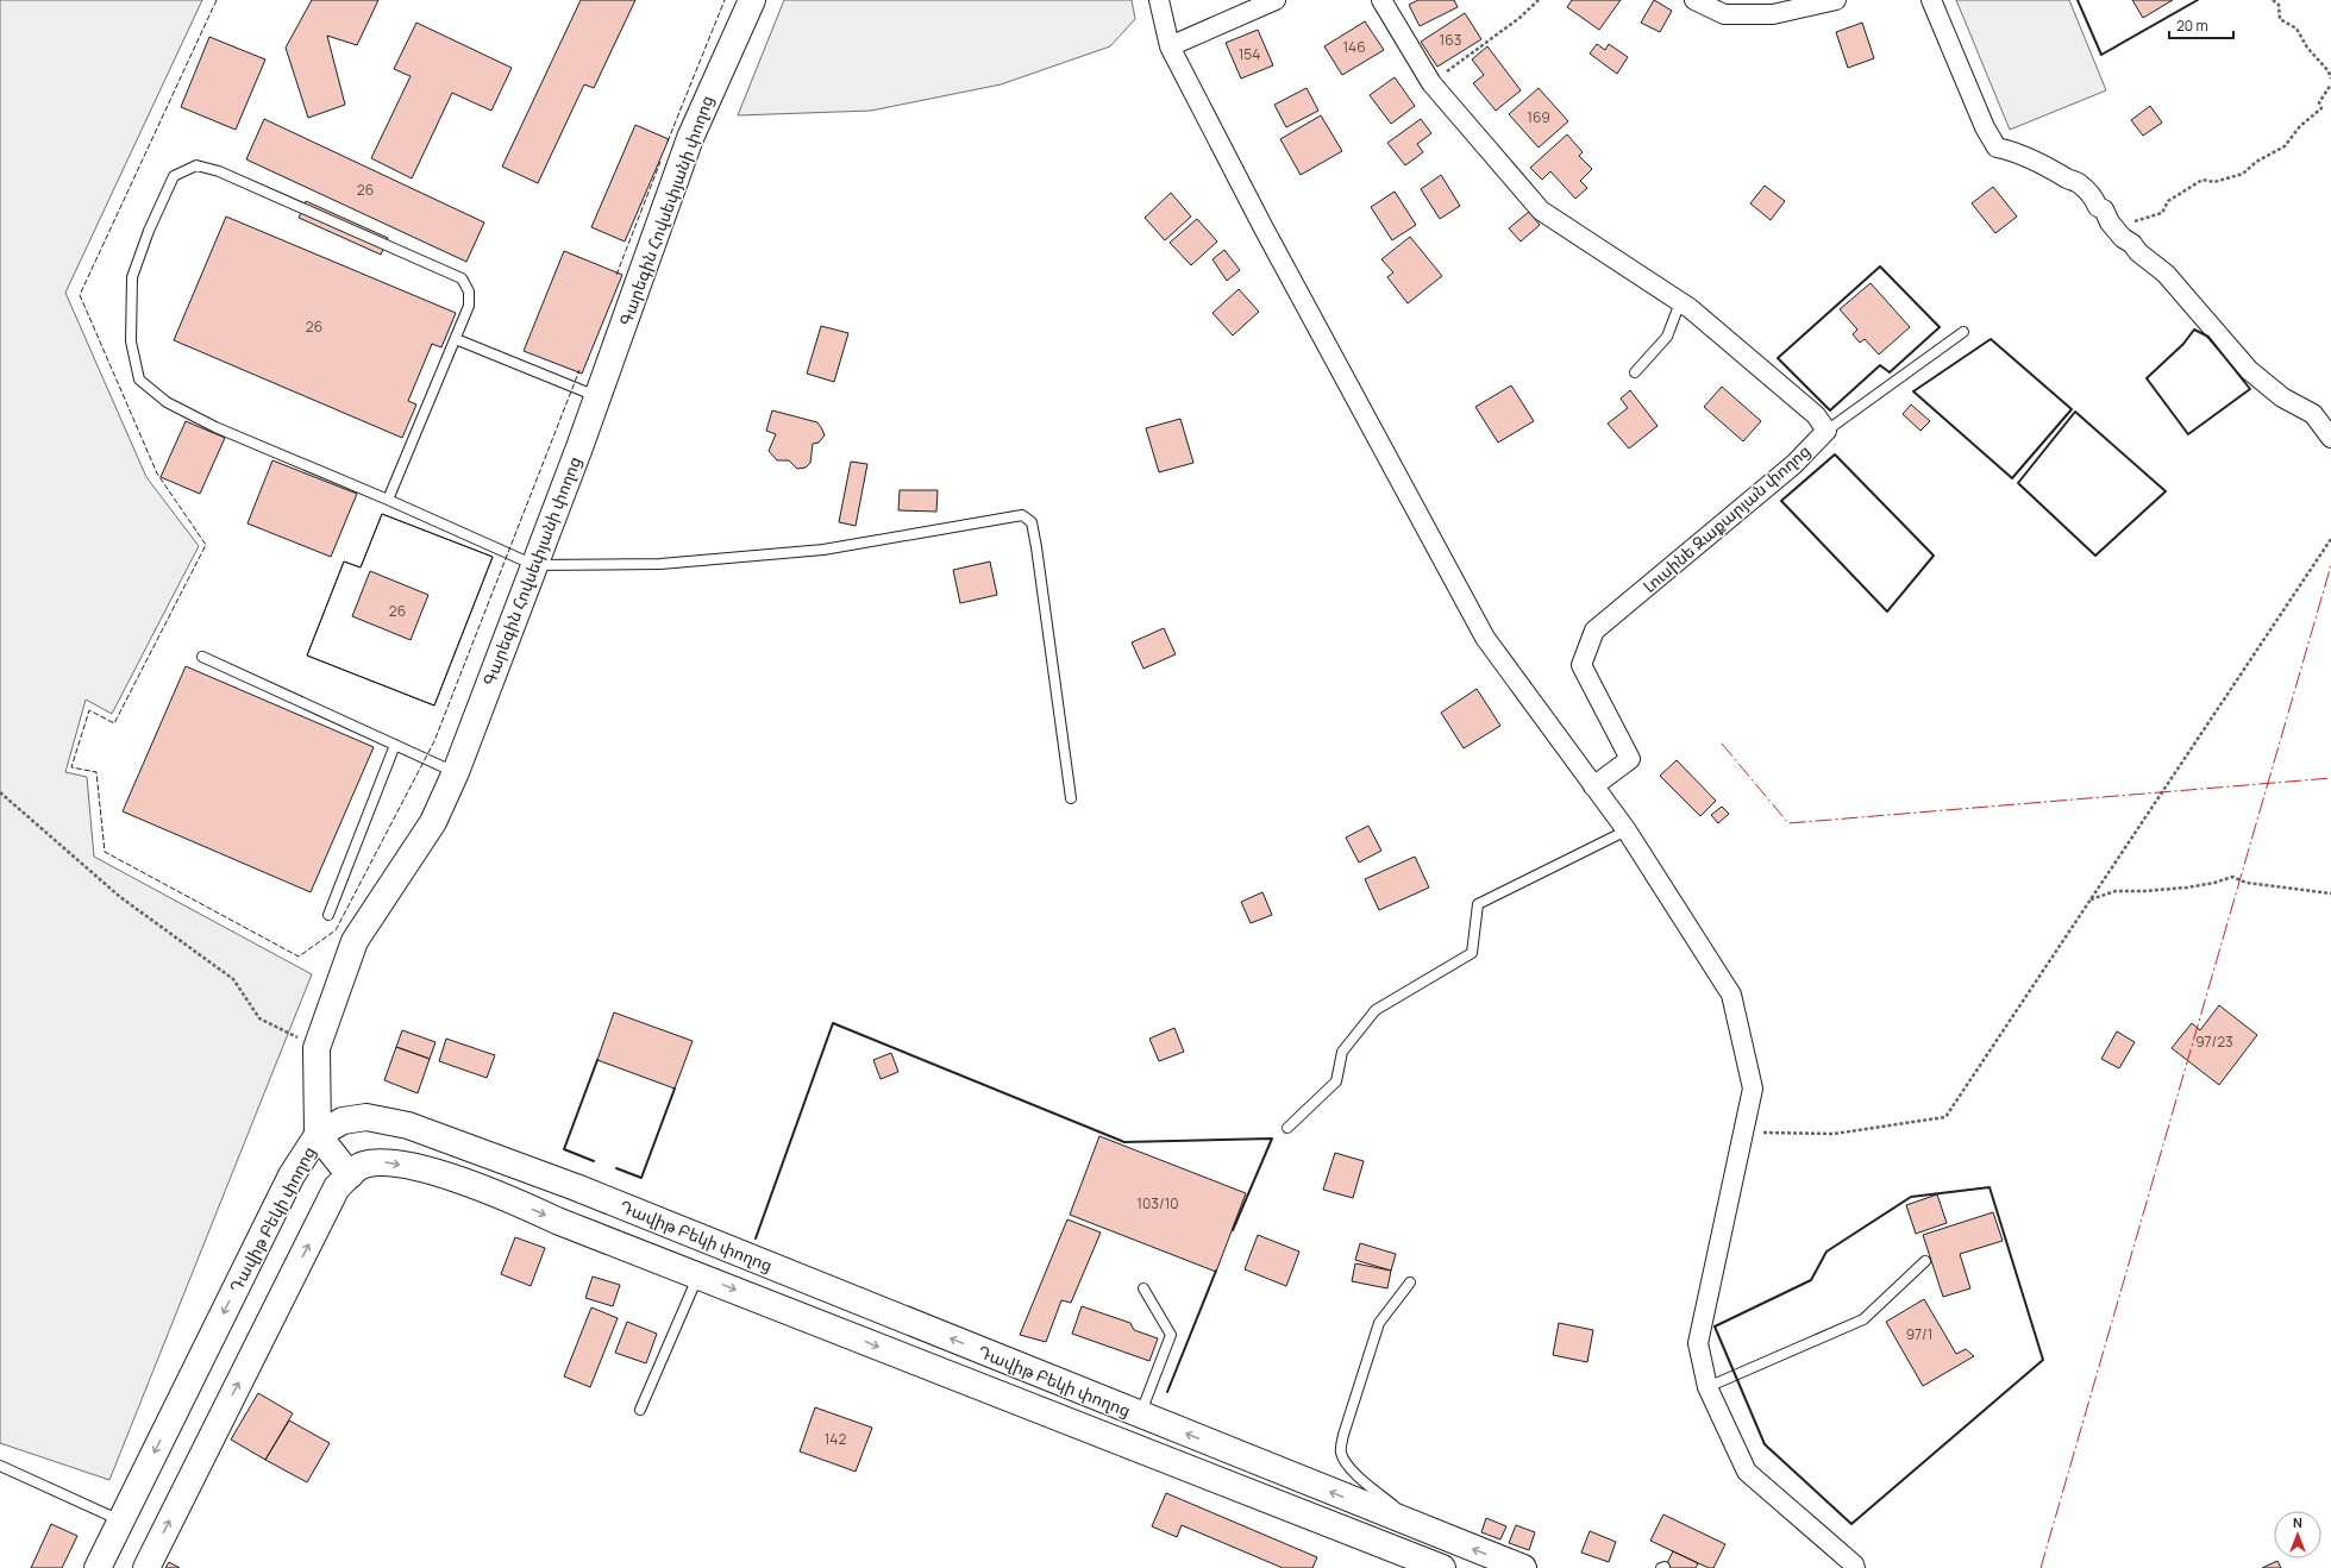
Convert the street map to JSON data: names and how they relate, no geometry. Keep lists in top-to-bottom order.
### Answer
{
  "streets": {
    "main road": ["Գարեգին Հովսեփյանի փողոց", "Դավիթ Բեկի փողոց"],
    "street": ["Լուսինե Զաքարյան փողոց"]
  },
  "crossings": [
    ["Գարեգին Հովսեփյանի փողոց", "Դավիթ Բեկի փողոց"]
  ],
  "house_numbers": [
    "163",
    "146",
    "154",
    "169",
    "26",
    "26",
    "26",
    "97/23",
    "103/10",
    "97/1",
    "142"
  ],
  "scale_bar": "20 m",
  "north": "top"
}
